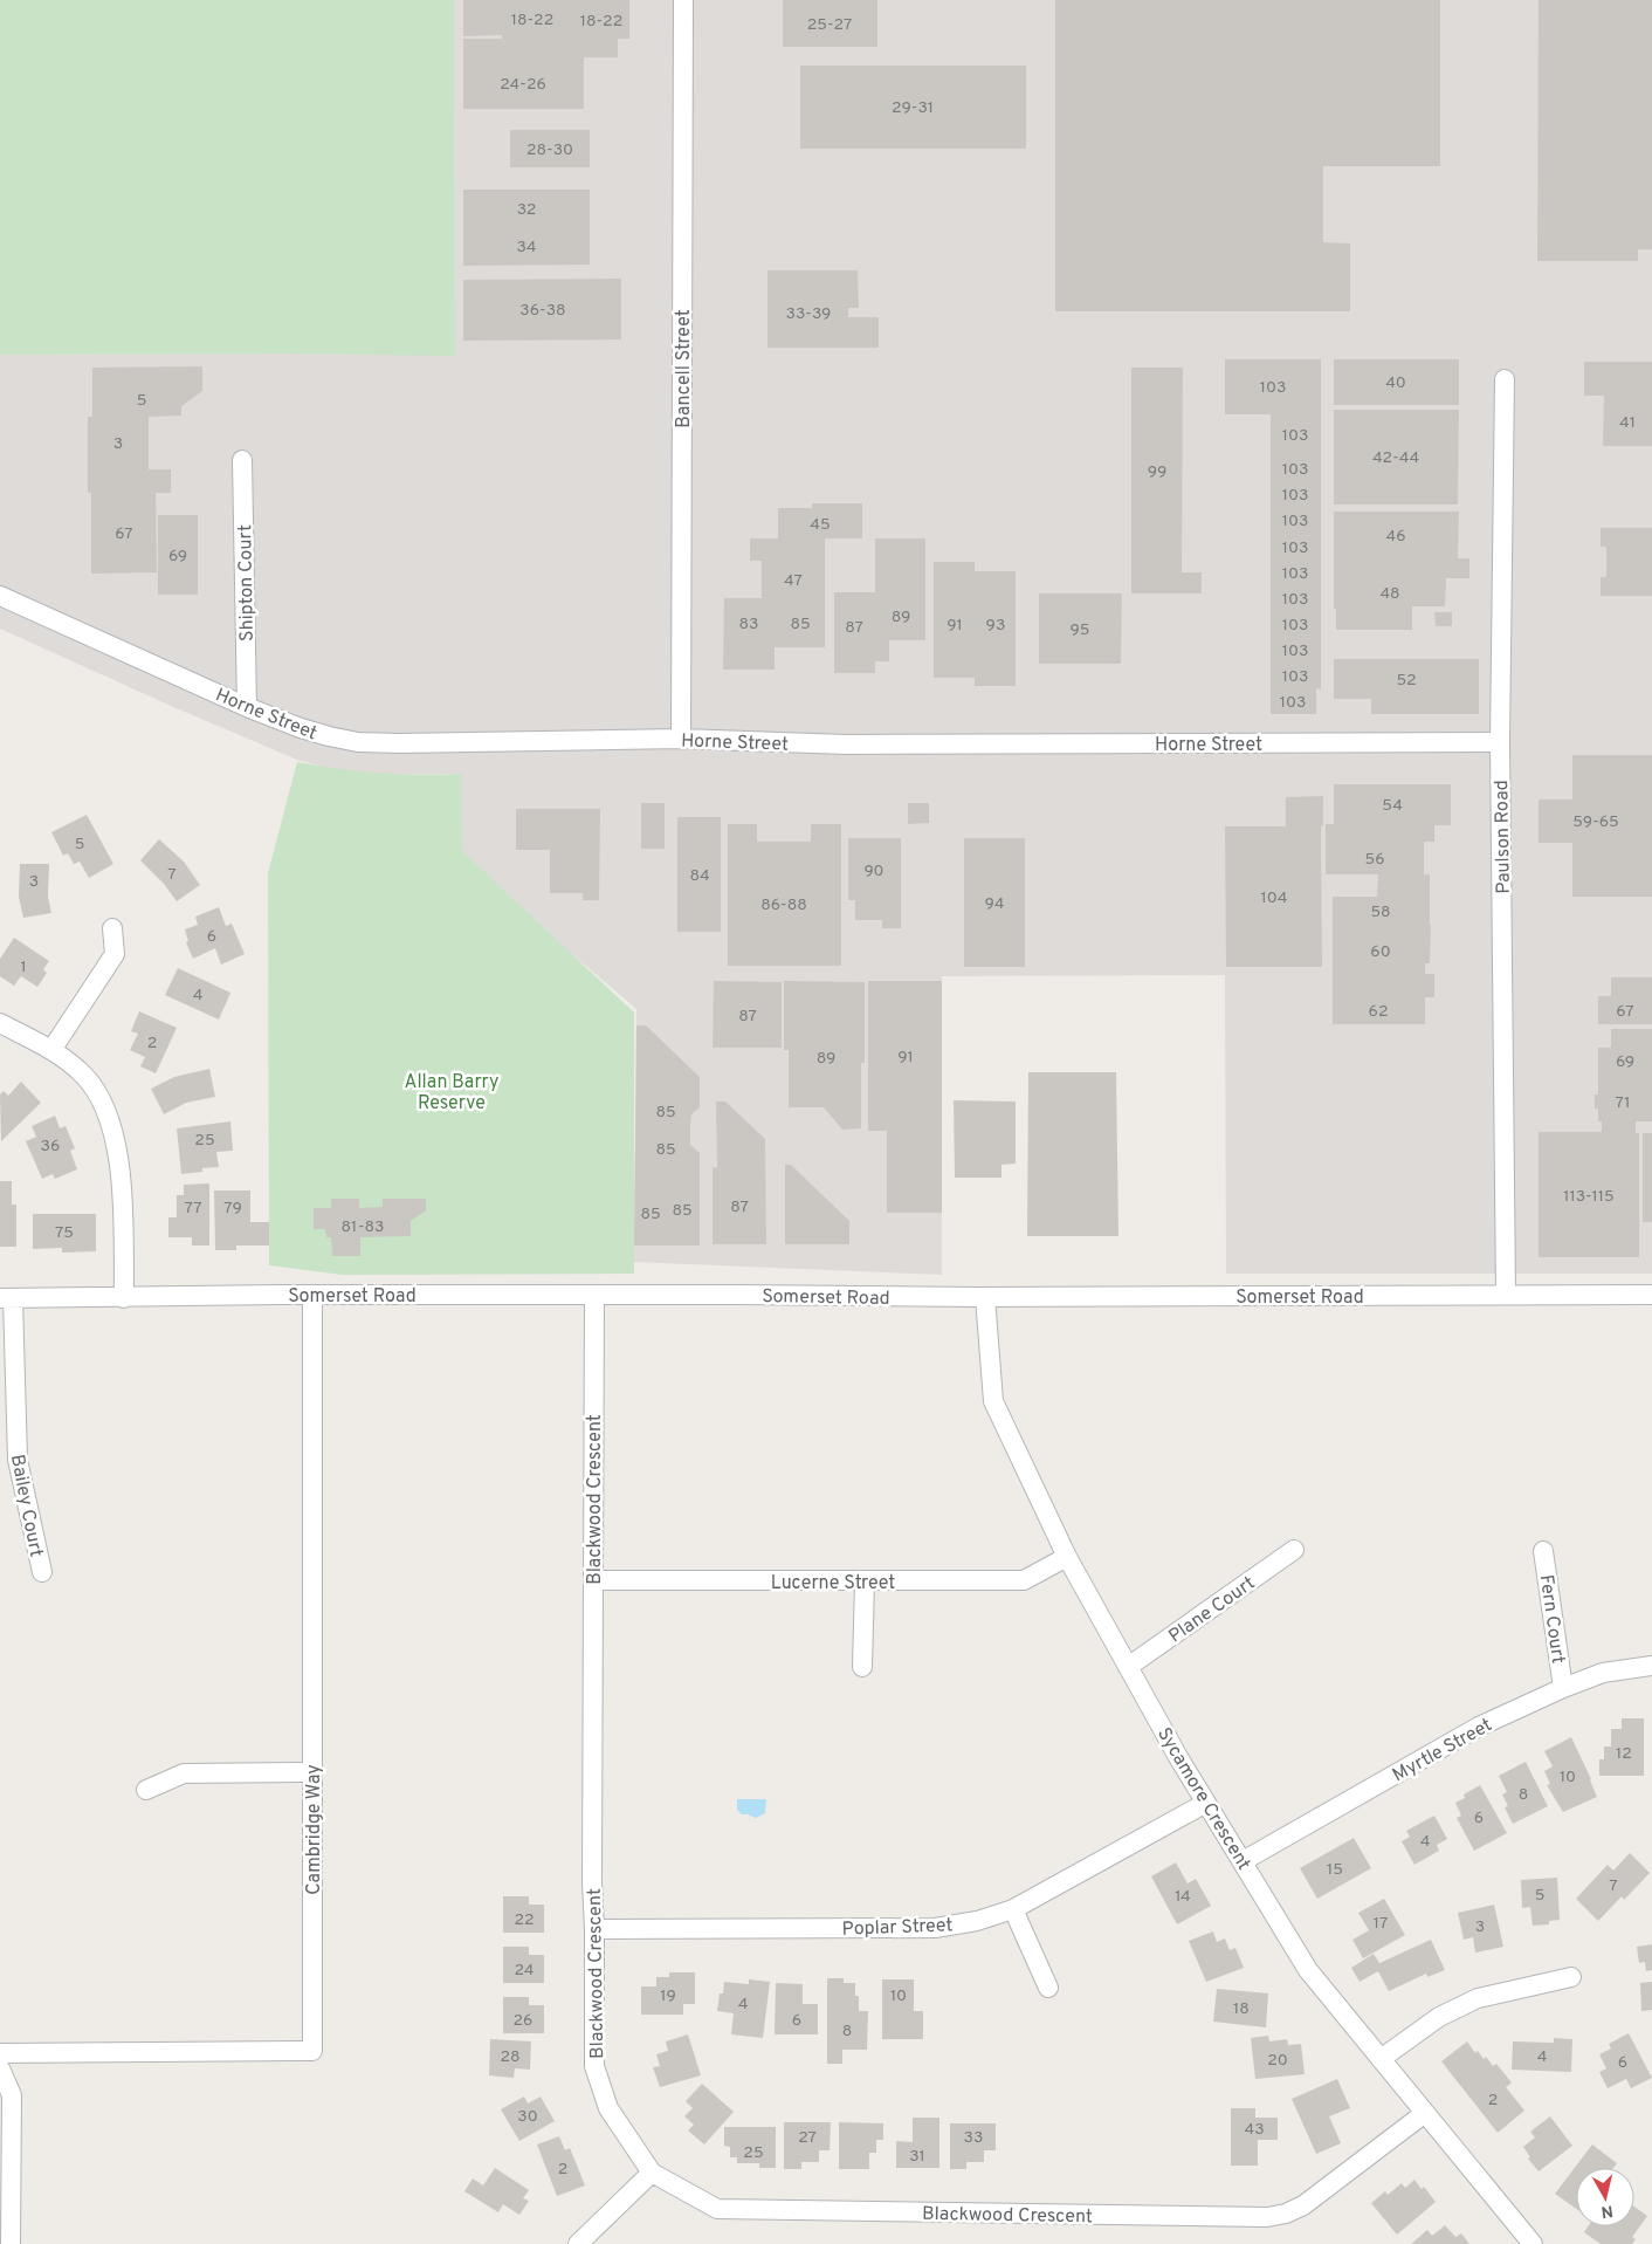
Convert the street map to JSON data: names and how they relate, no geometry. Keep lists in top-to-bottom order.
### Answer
{
  "streets": {
    "street": [
      "Bancell Street",
      "Shipton Court",
      "Horne Street",
      "Paulson Road",
      "Somerset Road",
      "Blackwood Crescent",
      "Bailey Court",
      "Lucerne Street",
      "Plane Court",
      "Fern Court",
      "Myrtle Street",
      "Sycamore Crescent",
      "Cambridge Way",
      "Poplar Street"
    ]
  },
  "crossings": [
    ["Bancell Street", "Horne Street"],
    ["Shipton Court", "Horne Street"],
    ["Horne Street", "Paulson Road"],
    ["Paulson Road", "Somerset Road"],
    ["Somerset Road", "Blackwood Crescent"],
    ["Somerset Road", "Bailey Court"],
    ["Somerset Road", "Sycamore Crescent"],
    ["Somerset Road", "Cambridge Way"],
    ["Blackwood Crescent", "Lucerne Street"],
    ["Blackwood Crescent", "Sycamore Crescent"],
    ["Blackwood Crescent", "Poplar Street"],
    ["Lucerne Street", "Sycamore Crescent"],
    ["Plane Court", "Sycamore Crescent"],
    ["Fern Court", "Myrtle Street"],
    ["Myrtle Street", "Sycamore Crescent"],
    ["Sycamore Crescent", "Poplar Street"]
  ],
  "parks": ["Allan Barry Reserve"],
  "house_numbers": [
    "18-22",
    "18-22",
    "25-27",
    "24-26",
    "29-31",
    "28-30",
    "32",
    "34",
    "36-38",
    "33-39",
    "40",
    "103",
    "5",
    "41",
    "103",
    "3",
    "42-44",
    "103",
    "99",
    "103",
    "103",
    "45",
    "67",
    "46",
    "103",
    "69",
    "103",
    "47",
    "48",
    "103",
    "89",
    "83",
    "85",
    "91",
    "93",
    "103",
    "87",
    "95",
    "103",
    "103",
    "52",
    "103",
    "54",
    "59-65",
    "5",
    "56",
    "90",
    "7",
    "84",
    "3",
    "104",
    "94",
    "86-88",
    "58",
    "6",
    "60",
    "1",
    "4",
    "62",
    "67",
    "87",
    "2",
    "91",
    "89",
    "69",
    "71",
    "85",
    "25",
    "36",
    "85",
    "113-115",
    "87",
    "77",
    "79",
    "85",
    "85",
    "81-83",
    "75",
    "12",
    "10",
    "8",
    "6",
    "4",
    "15",
    "7",
    "5",
    "14",
    "22",
    "17",
    "3",
    "24",
    "19",
    "10",
    "4",
    "18",
    "26",
    "6",
    "8",
    "28",
    "4",
    "20",
    "6",
    "2",
    "30",
    "43",
    "27",
    "33",
    "25",
    "31",
    "2"
  ],
  "north": "bottom"
}
